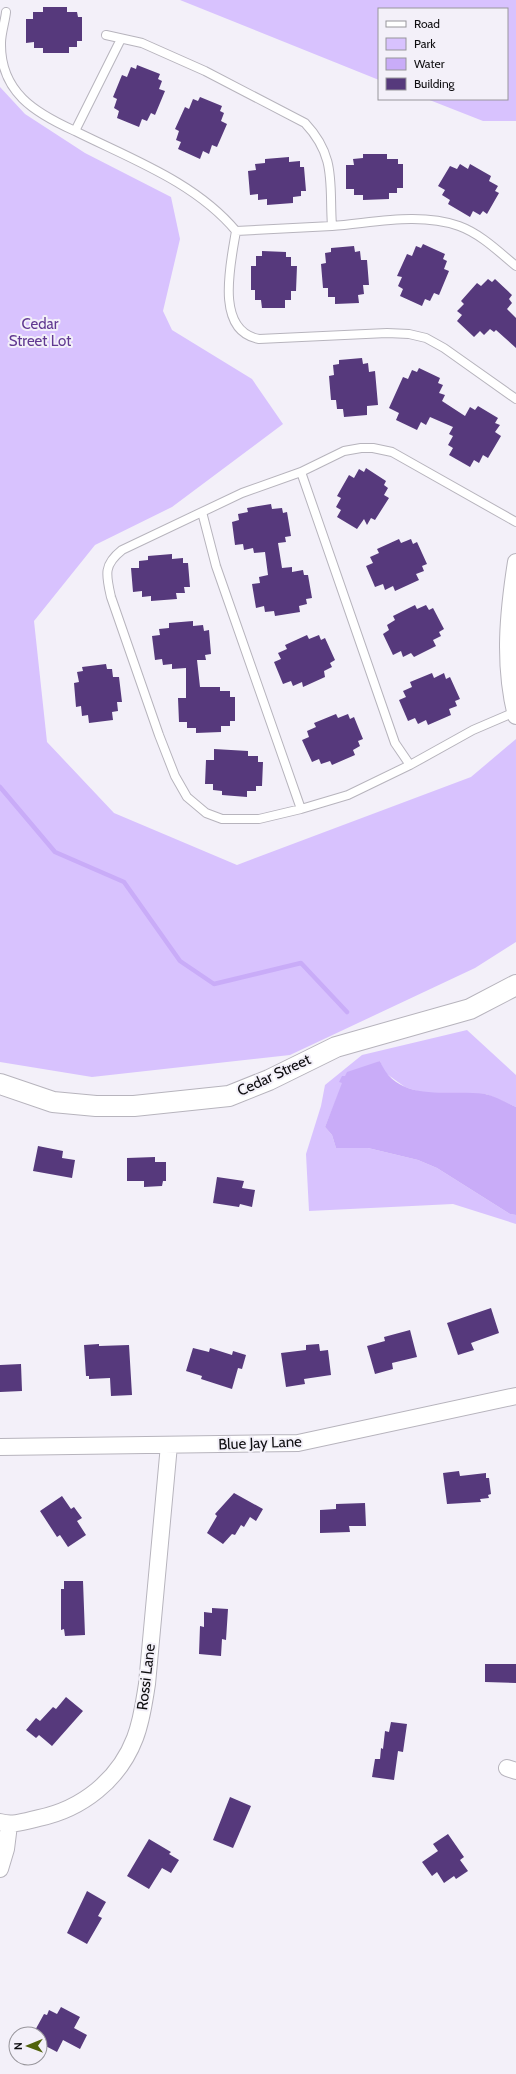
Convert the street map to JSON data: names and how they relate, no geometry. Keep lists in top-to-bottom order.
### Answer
{
  "streets": {
    "street": ["Cedar Street", "Blue Jay Lane", "Rossi Lane"]
  },
  "crossings": [
    ["Blue Jay Lane", "Rossi Lane"]
  ],
  "parks": ["Cedar Street Lot"],
  "legend": [
    "Road",
    "Park",
    "Water",
    "Building"
  ],
  "north": "left"
}
